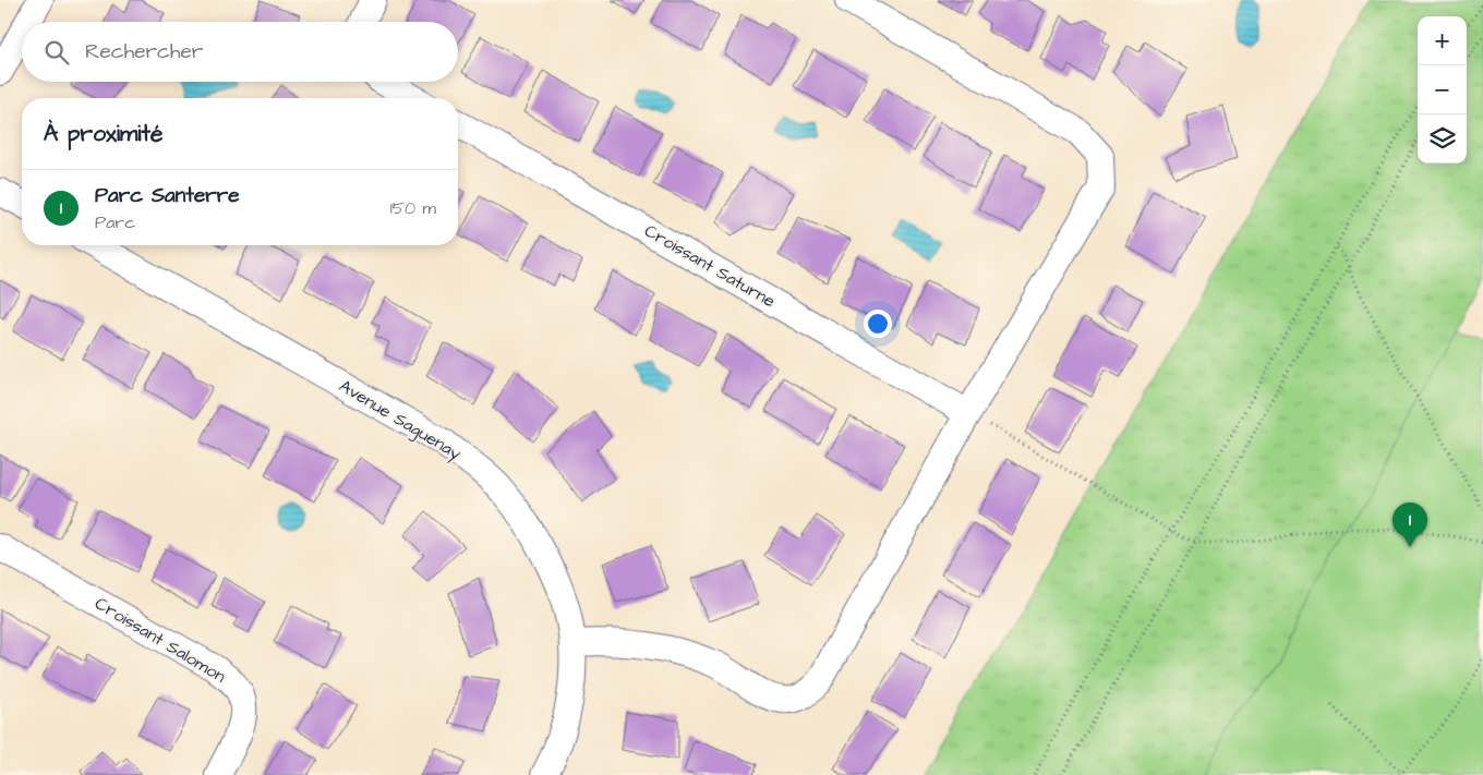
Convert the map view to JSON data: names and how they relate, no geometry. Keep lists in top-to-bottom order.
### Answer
{
  "streets": {
    "street": ["Croissant Saturne", "Avenue Saguenay", "Croissant Salomon"]
  },
  "page": {
    "map_buttons": ["+", "−"],
    "search": "Rechercher",
    "heading": "À proximité",
    "list": [
      {
        "mark": "1",
        "name": "Parc Santerre",
        "note": "Parc",
        "value": "150 m"
      }
    ],
    "pins": "1"
  }
}
